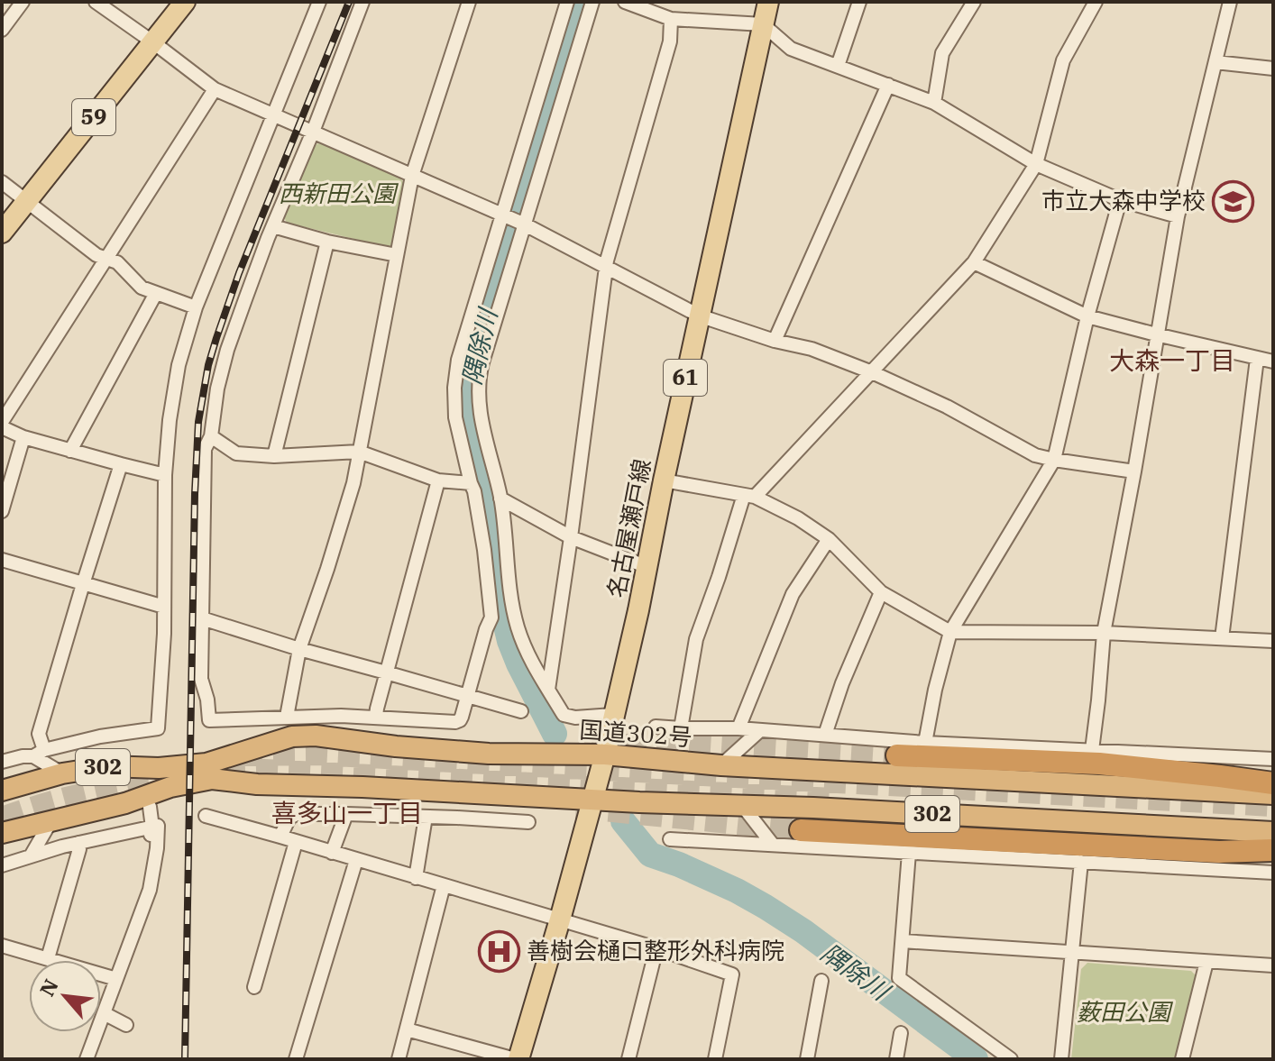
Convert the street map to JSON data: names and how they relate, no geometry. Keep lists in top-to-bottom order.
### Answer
{
  "streets": {
    "highway": ["国道302号", "302"],
    "main road": ["59", "61", "名古屋瀬戸線"]
  },
  "crossings": [
    ["名古屋瀬戸線", "国道302号"],
    ["名古屋瀬戸線", "302"]
  ],
  "districts": ["大森一丁目", "喜多山一丁目"],
  "water": ["隅除川"],
  "parks": ["西新田公園", "薮田公園"],
  "places": {
    "school or university": ["市立大森中学校"],
    "hospital": ["善樹会樋口整形外科病院"]
  },
  "north": "top left"
}
